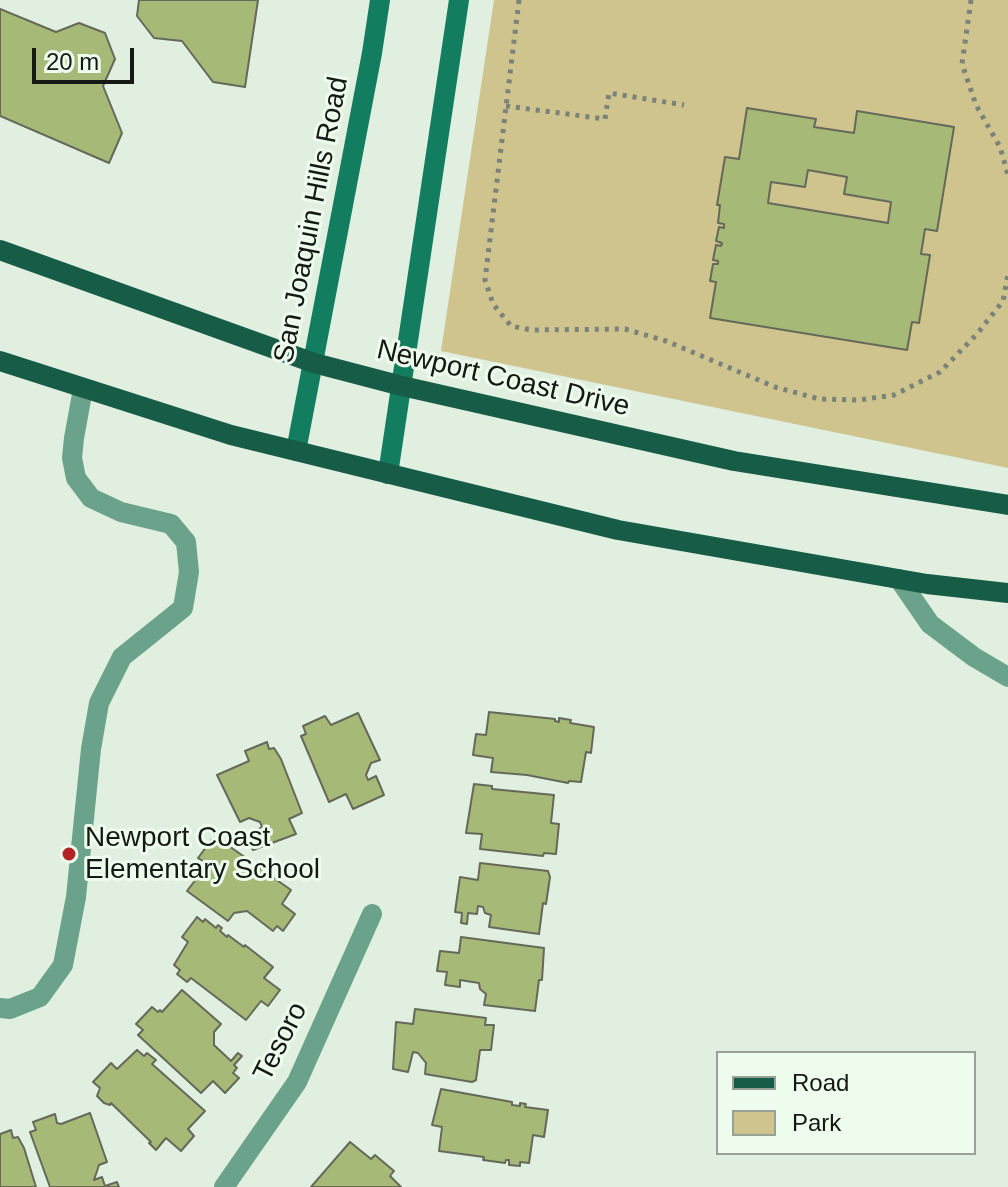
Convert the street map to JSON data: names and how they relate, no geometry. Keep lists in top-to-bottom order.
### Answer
{
  "streets": {
    "main road": ["San Joaquin Hills Road", "Newport Coast Drive"],
    "street": ["Tesoro"]
  },
  "crossings": [
    ["San Joaquin Hills Road", "Newport Coast Drive"]
  ],
  "places": ["Newport Coast Elementary School"],
  "legend": ["Road", "Park"],
  "scale_bar": "20 m"
}
